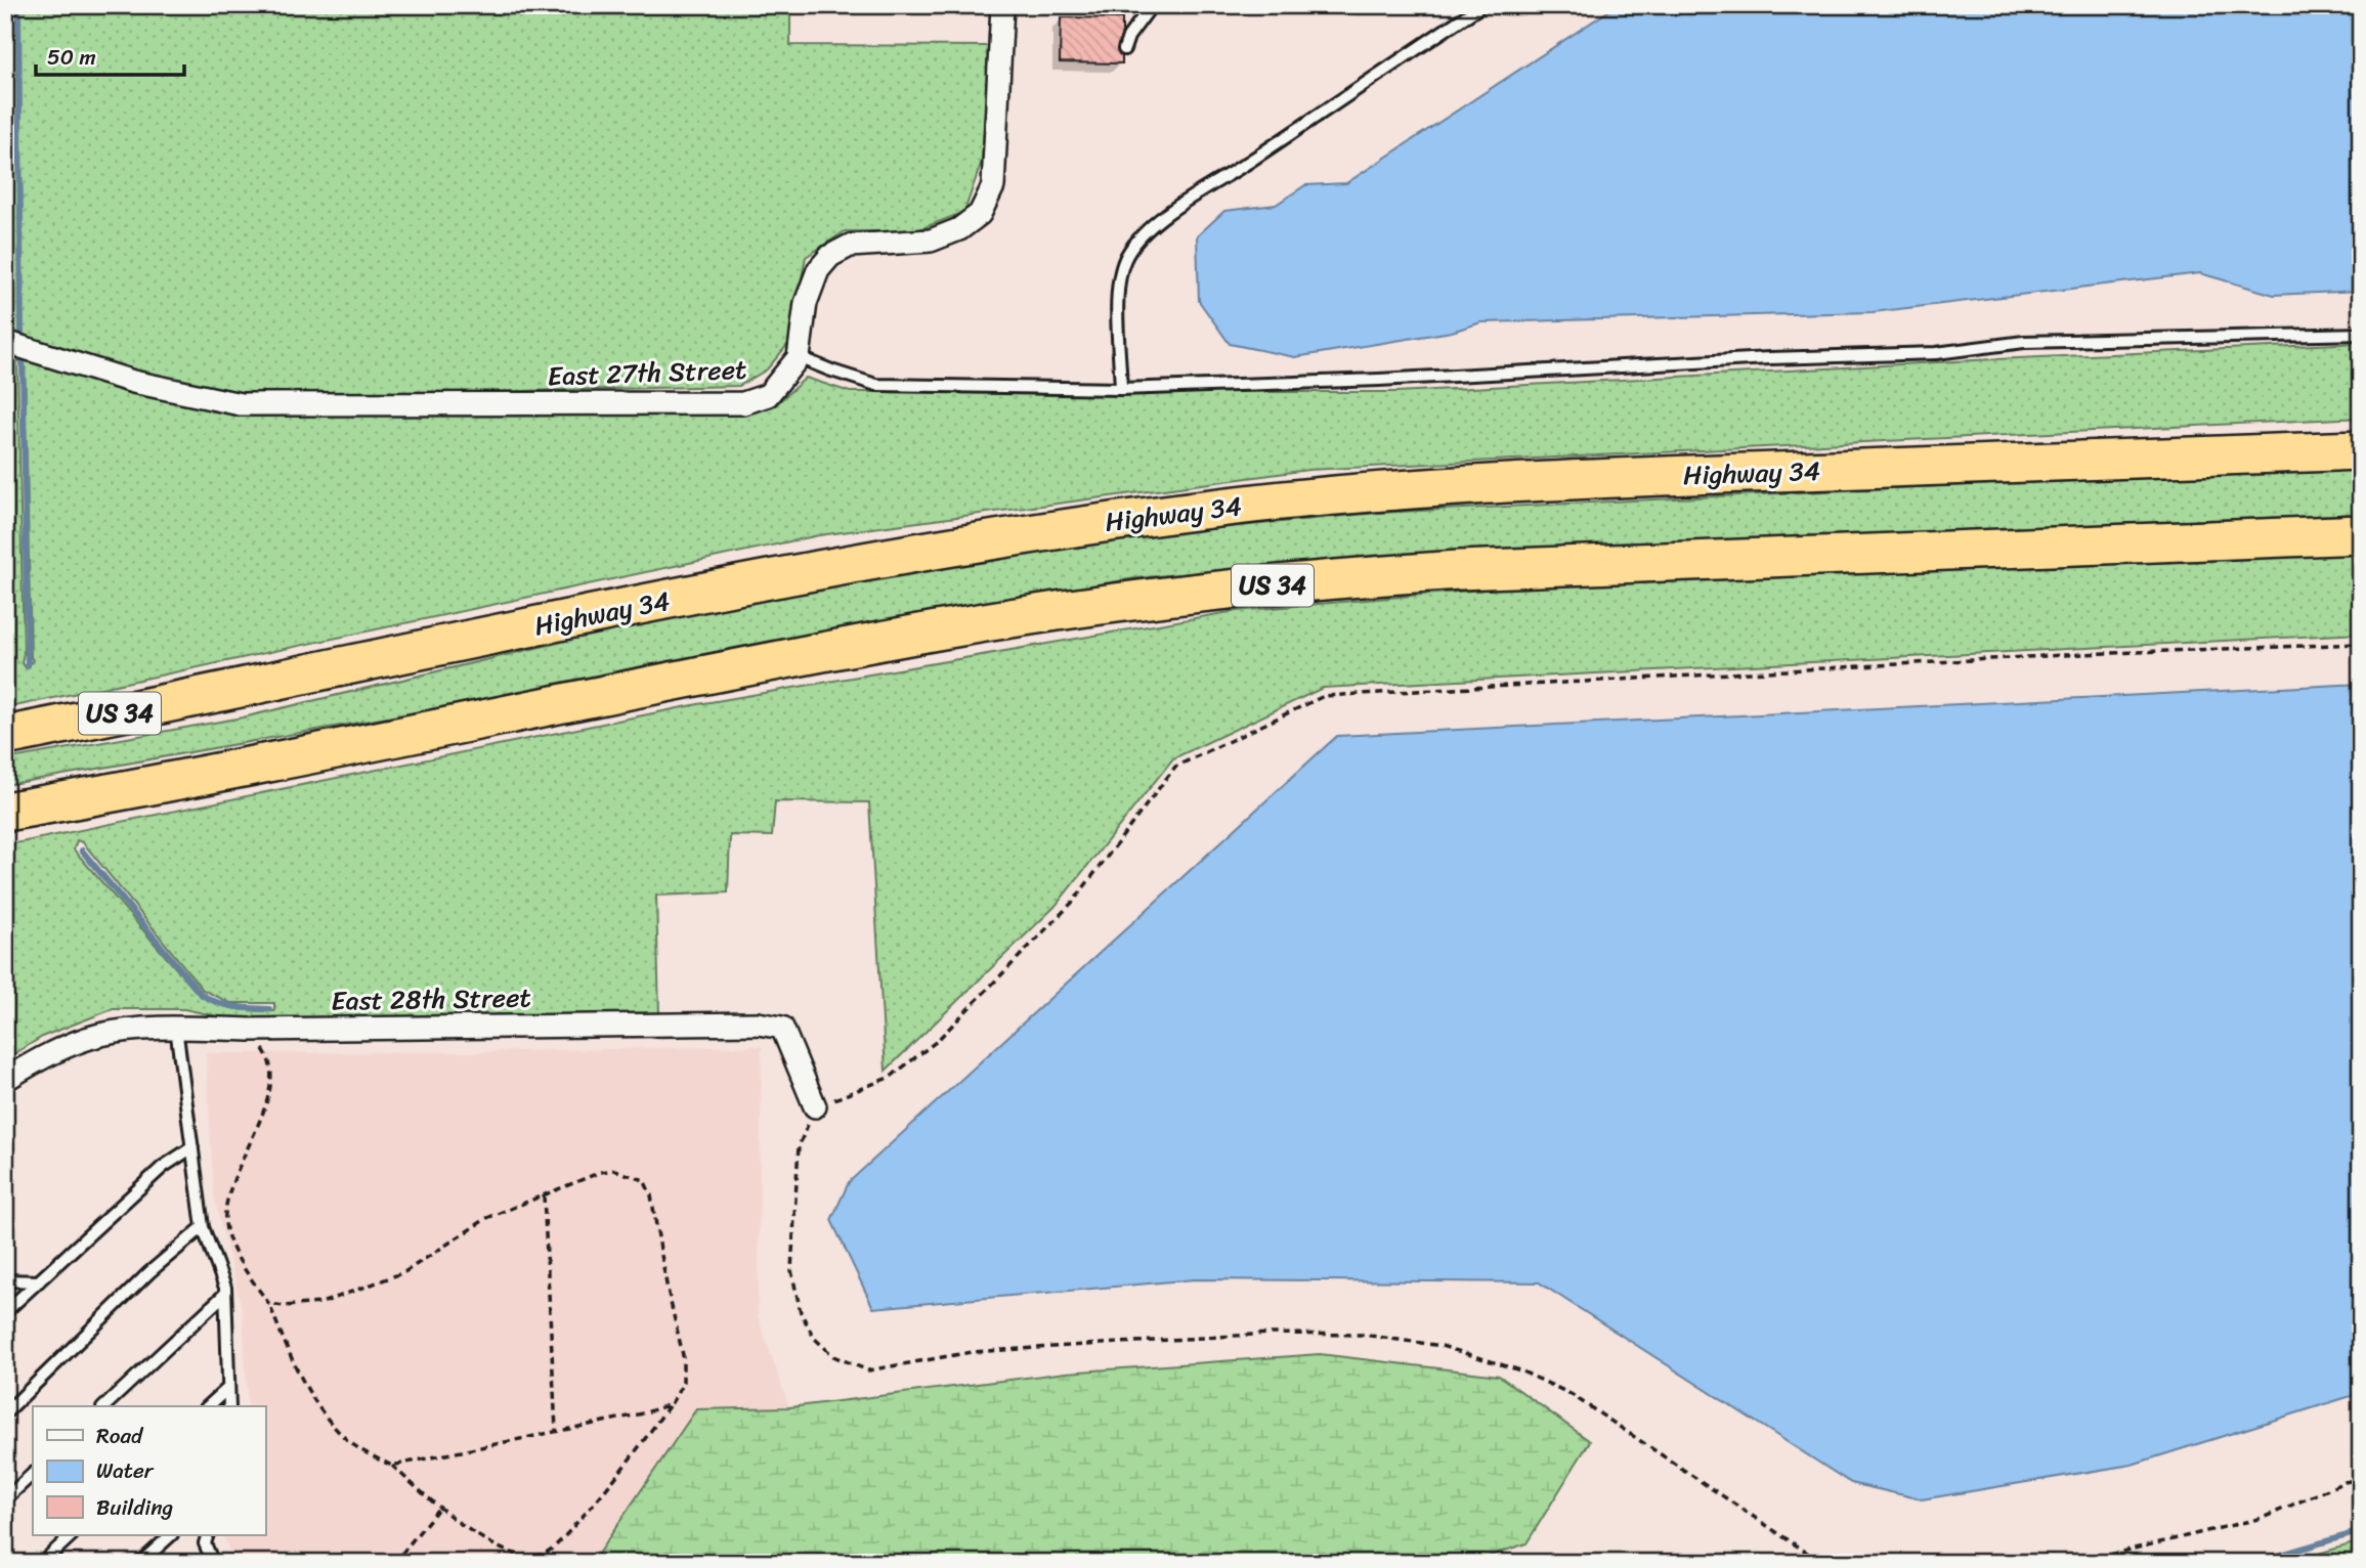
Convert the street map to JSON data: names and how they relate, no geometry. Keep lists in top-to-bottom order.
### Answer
{
  "streets": {
    "highway": ["Highway 34", "US 34"],
    "street": ["East 27th Street", "East 28th Street"]
  },
  "legend": ["Road", "Water", "Building"],
  "scale_bar": "50 m"
}
